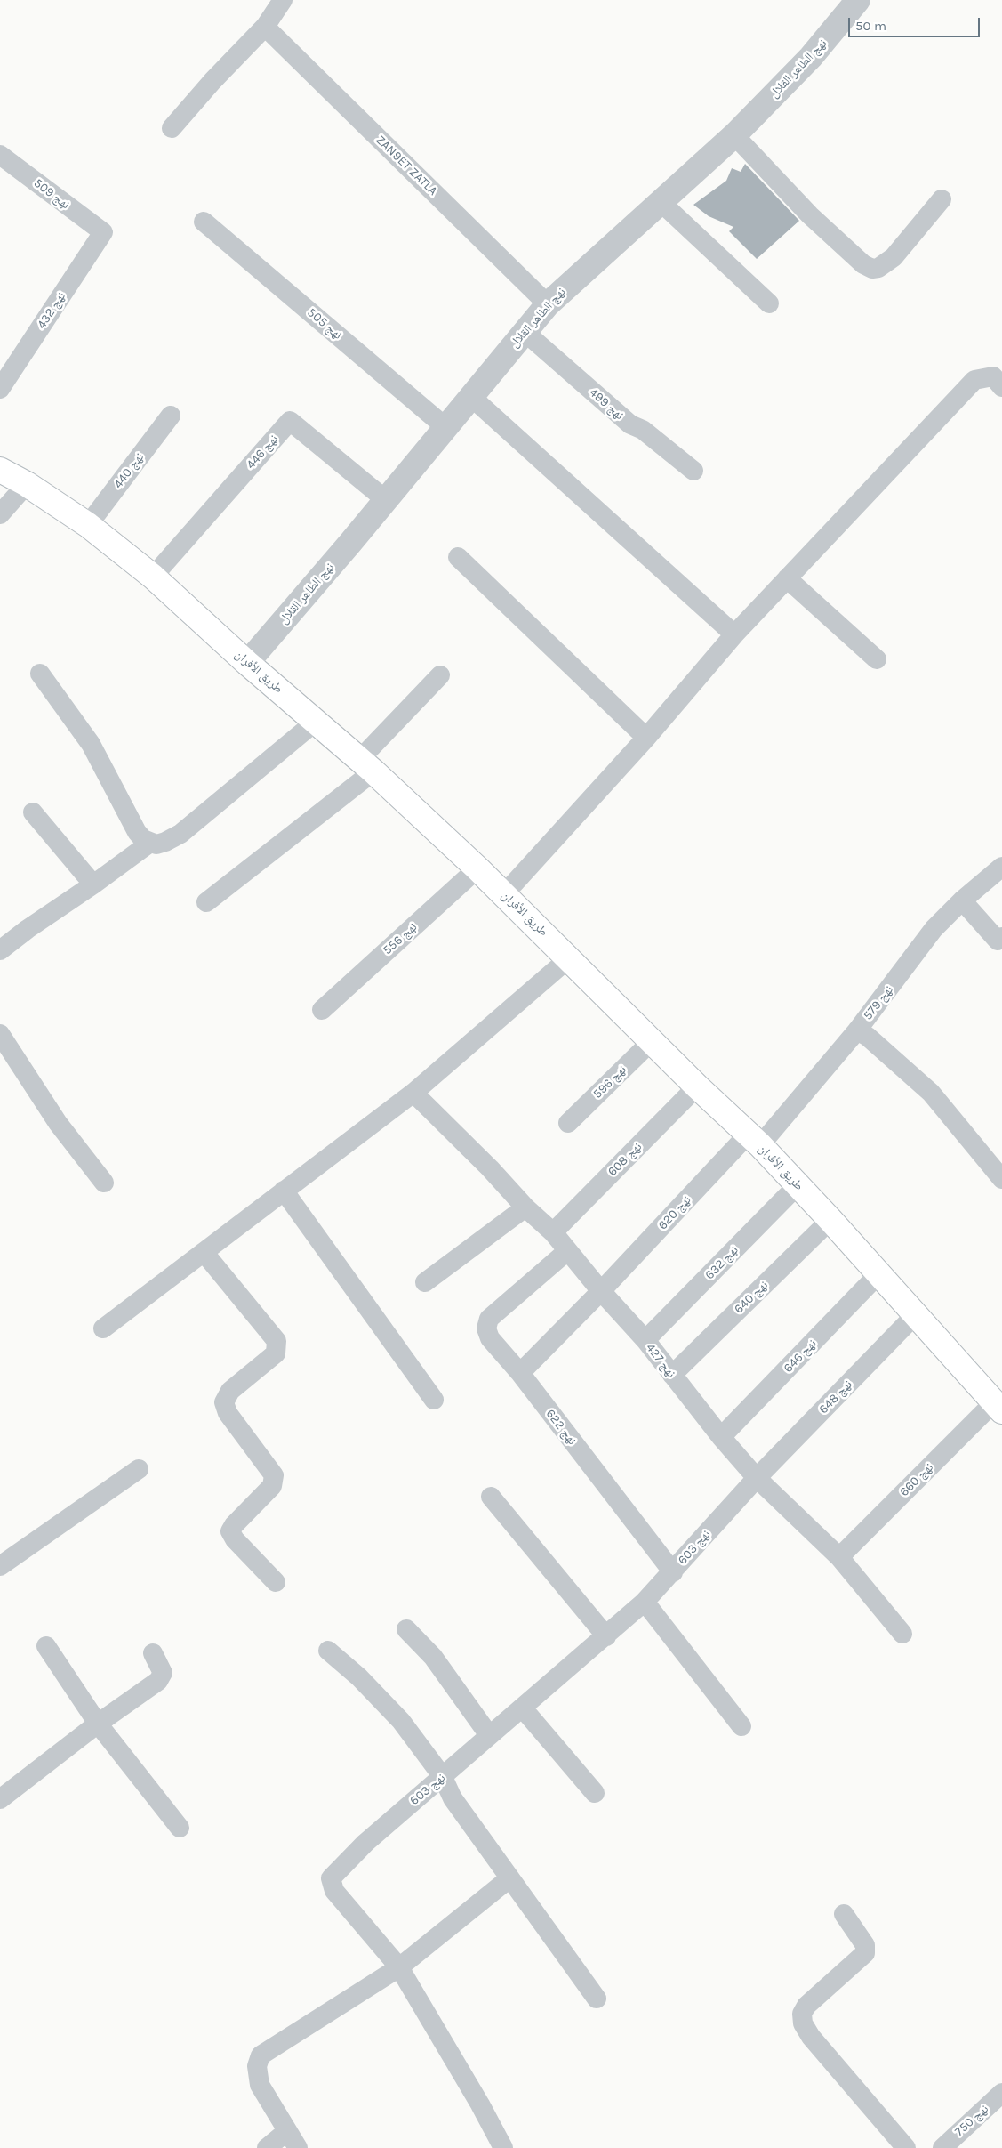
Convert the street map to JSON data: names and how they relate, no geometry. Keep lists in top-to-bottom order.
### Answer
{
  "streets": {
    "main road": ["طريق الأفران"],
    "street": [
      "نهج الطاهر القلال",
      "ZAN9ET ZATLA",
      "نهج 509",
      "نهج 432",
      "نهج 505",
      "نهج 499",
      "نهج 446",
      "نهج 440",
      "نهج 556",
      "نهج 579",
      "نهج 596",
      "نهج 608",
      "نهج 620",
      "نهج 632",
      "نهج 640",
      "نهج 646",
      "نهج 427",
      "نهج 648",
      "نهج 622",
      "نهج 660",
      "نهج 603",
      "نهج 750"
    ]
  },
  "crossings": [
    ["نهج الطاهر القلال", "ZAN9ET ZATLA"],
    ["نهج الطاهر القلال", "نهج 505"],
    ["نهج الطاهر القلال", "نهج 499"],
    ["نهج الطاهر القلال", "نهج 446"],
    ["نهج الطاهر القلال", "طريق الأفران"],
    ["نهج 509", "نهج 432"],
    ["نهج 446", "طريق الأفران"],
    ["نهج 440", "طريق الأفران"],
    ["طريق الأفران", "نهج 556"],
    ["طريق الأفران", "نهج 579"],
    ["طريق الأفران", "نهج 596"],
    ["طريق الأفران", "نهج 608"],
    ["طريق الأفران", "نهج 620"],
    ["طريق الأفران", "نهج 632"],
    ["طريق الأفران", "نهج 640"],
    ["طريق الأفران", "نهج 646"],
    ["طريق الأفران", "نهج 648"],
    ["طريق الأفران", "نهج 660"],
    ["نهج 579", "نهج 620"],
    ["نهج 608", "نهج 427"],
    ["نهج 620", "نهج 427"],
    ["نهج 632", "نهج 427"],
    ["نهج 640", "نهج 427"],
    ["نهج 646", "نهج 427"],
    ["نهج 427", "نهج 648"],
    ["نهج 427", "نهج 622"],
    ["نهج 427", "نهج 660"],
    ["نهج 427", "نهج 603"],
    ["نهج 648", "نهج 603"],
    ["نهج 622", "نهج 603"]
  ],
  "scale_bar": "50 m"
}
